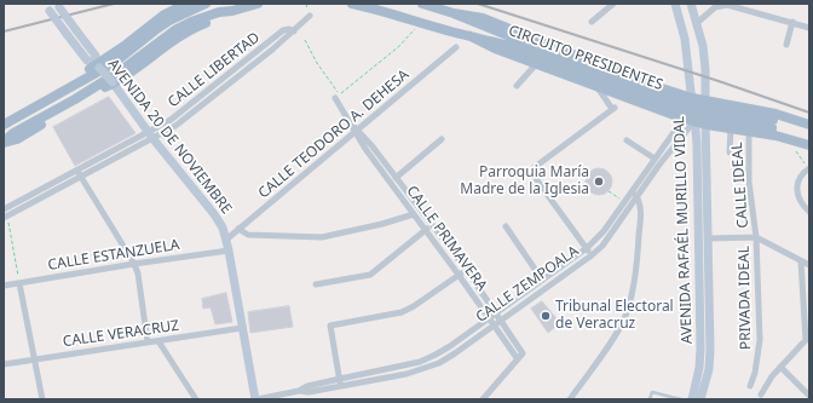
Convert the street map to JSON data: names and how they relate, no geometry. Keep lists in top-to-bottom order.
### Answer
{
  "streets": {
    "main road": [
      "CIRCUITO PRESIDENTES",
      "AVENIDA 20 DE NOVIEMBRE",
      "AVENIDA RAFAÉL MURILLO VIDAL",
      "CALLE ZEMPOALA"
    ],
    "street": [
      "CALLE LIBERTAD",
      "CALLE TEODORO A. DEHESA",
      "CALLE IDEAL",
      "CALLE PRIMAVERA",
      "CALLE ESTANZUELA",
      "PRIVADA IDEAL",
      "CALLE VERACRUZ"
    ]
  },
  "crossings": [
    ["CALLE LIBERTAD", "AVENIDA 20 DE NOVIEMBRE"],
    ["CALLE TEODORO A. DEHESA", "AVENIDA 20 DE NOVIEMBRE"],
    ["CALLE TEODORO A. DEHESA", "CALLE PRIMAVERA"],
    ["AVENIDA 20 DE NOVIEMBRE", "CALLE ESTANZUELA"],
    ["AVENIDA 20 DE NOVIEMBRE", "CALLE ZEMPOALA"],
    ["AVENIDA 20 DE NOVIEMBRE", "CALLE VERACRUZ"],
    ["CALLE IDEAL", "PRIVADA IDEAL"],
    ["AVENIDA RAFAÉL MURILLO VIDAL", "CALLE ZEMPOALA"],
    ["CALLE PRIMAVERA", "CALLE ZEMPOALA"]
  ],
  "places": ["Parroquia María Madre de la Iglesia", "Tribunal Electoral de Veracruz"]
}
